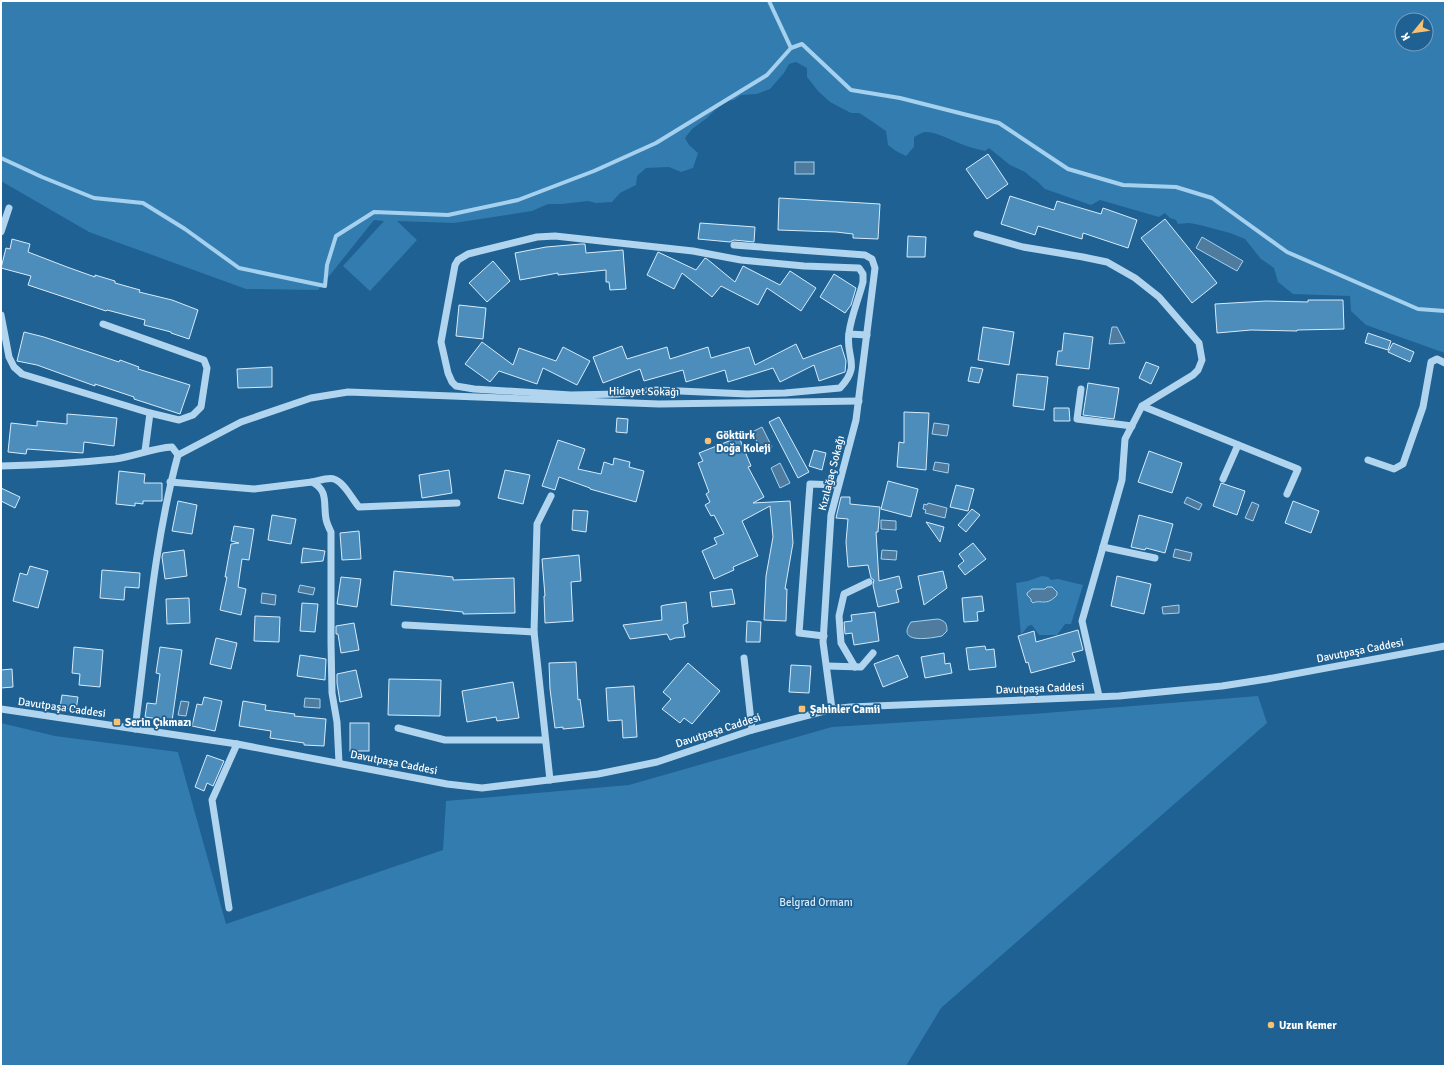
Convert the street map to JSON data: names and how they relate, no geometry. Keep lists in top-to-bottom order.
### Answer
{
  "streets": {
    "street": ["Hidayet Sokağı", "Kızılağaç Sokağı", "Davutpaşa Caddesi"]
  },
  "crossings": [
    ["Hidayet Sokağı", "Kızılağaç Sokağı"],
    ["Kızılağaç Sokağı", "Davutpaşa Caddesi"]
  ],
  "parks": ["Belgrad Ormanı"],
  "places": {
    "other": ["Göktürk Doğa Koleji", "Uzun Kemer"],
    "transit": ["Şahinler Camii", "Serin Çıkmazı"]
  },
  "north": "bottom left"
}
